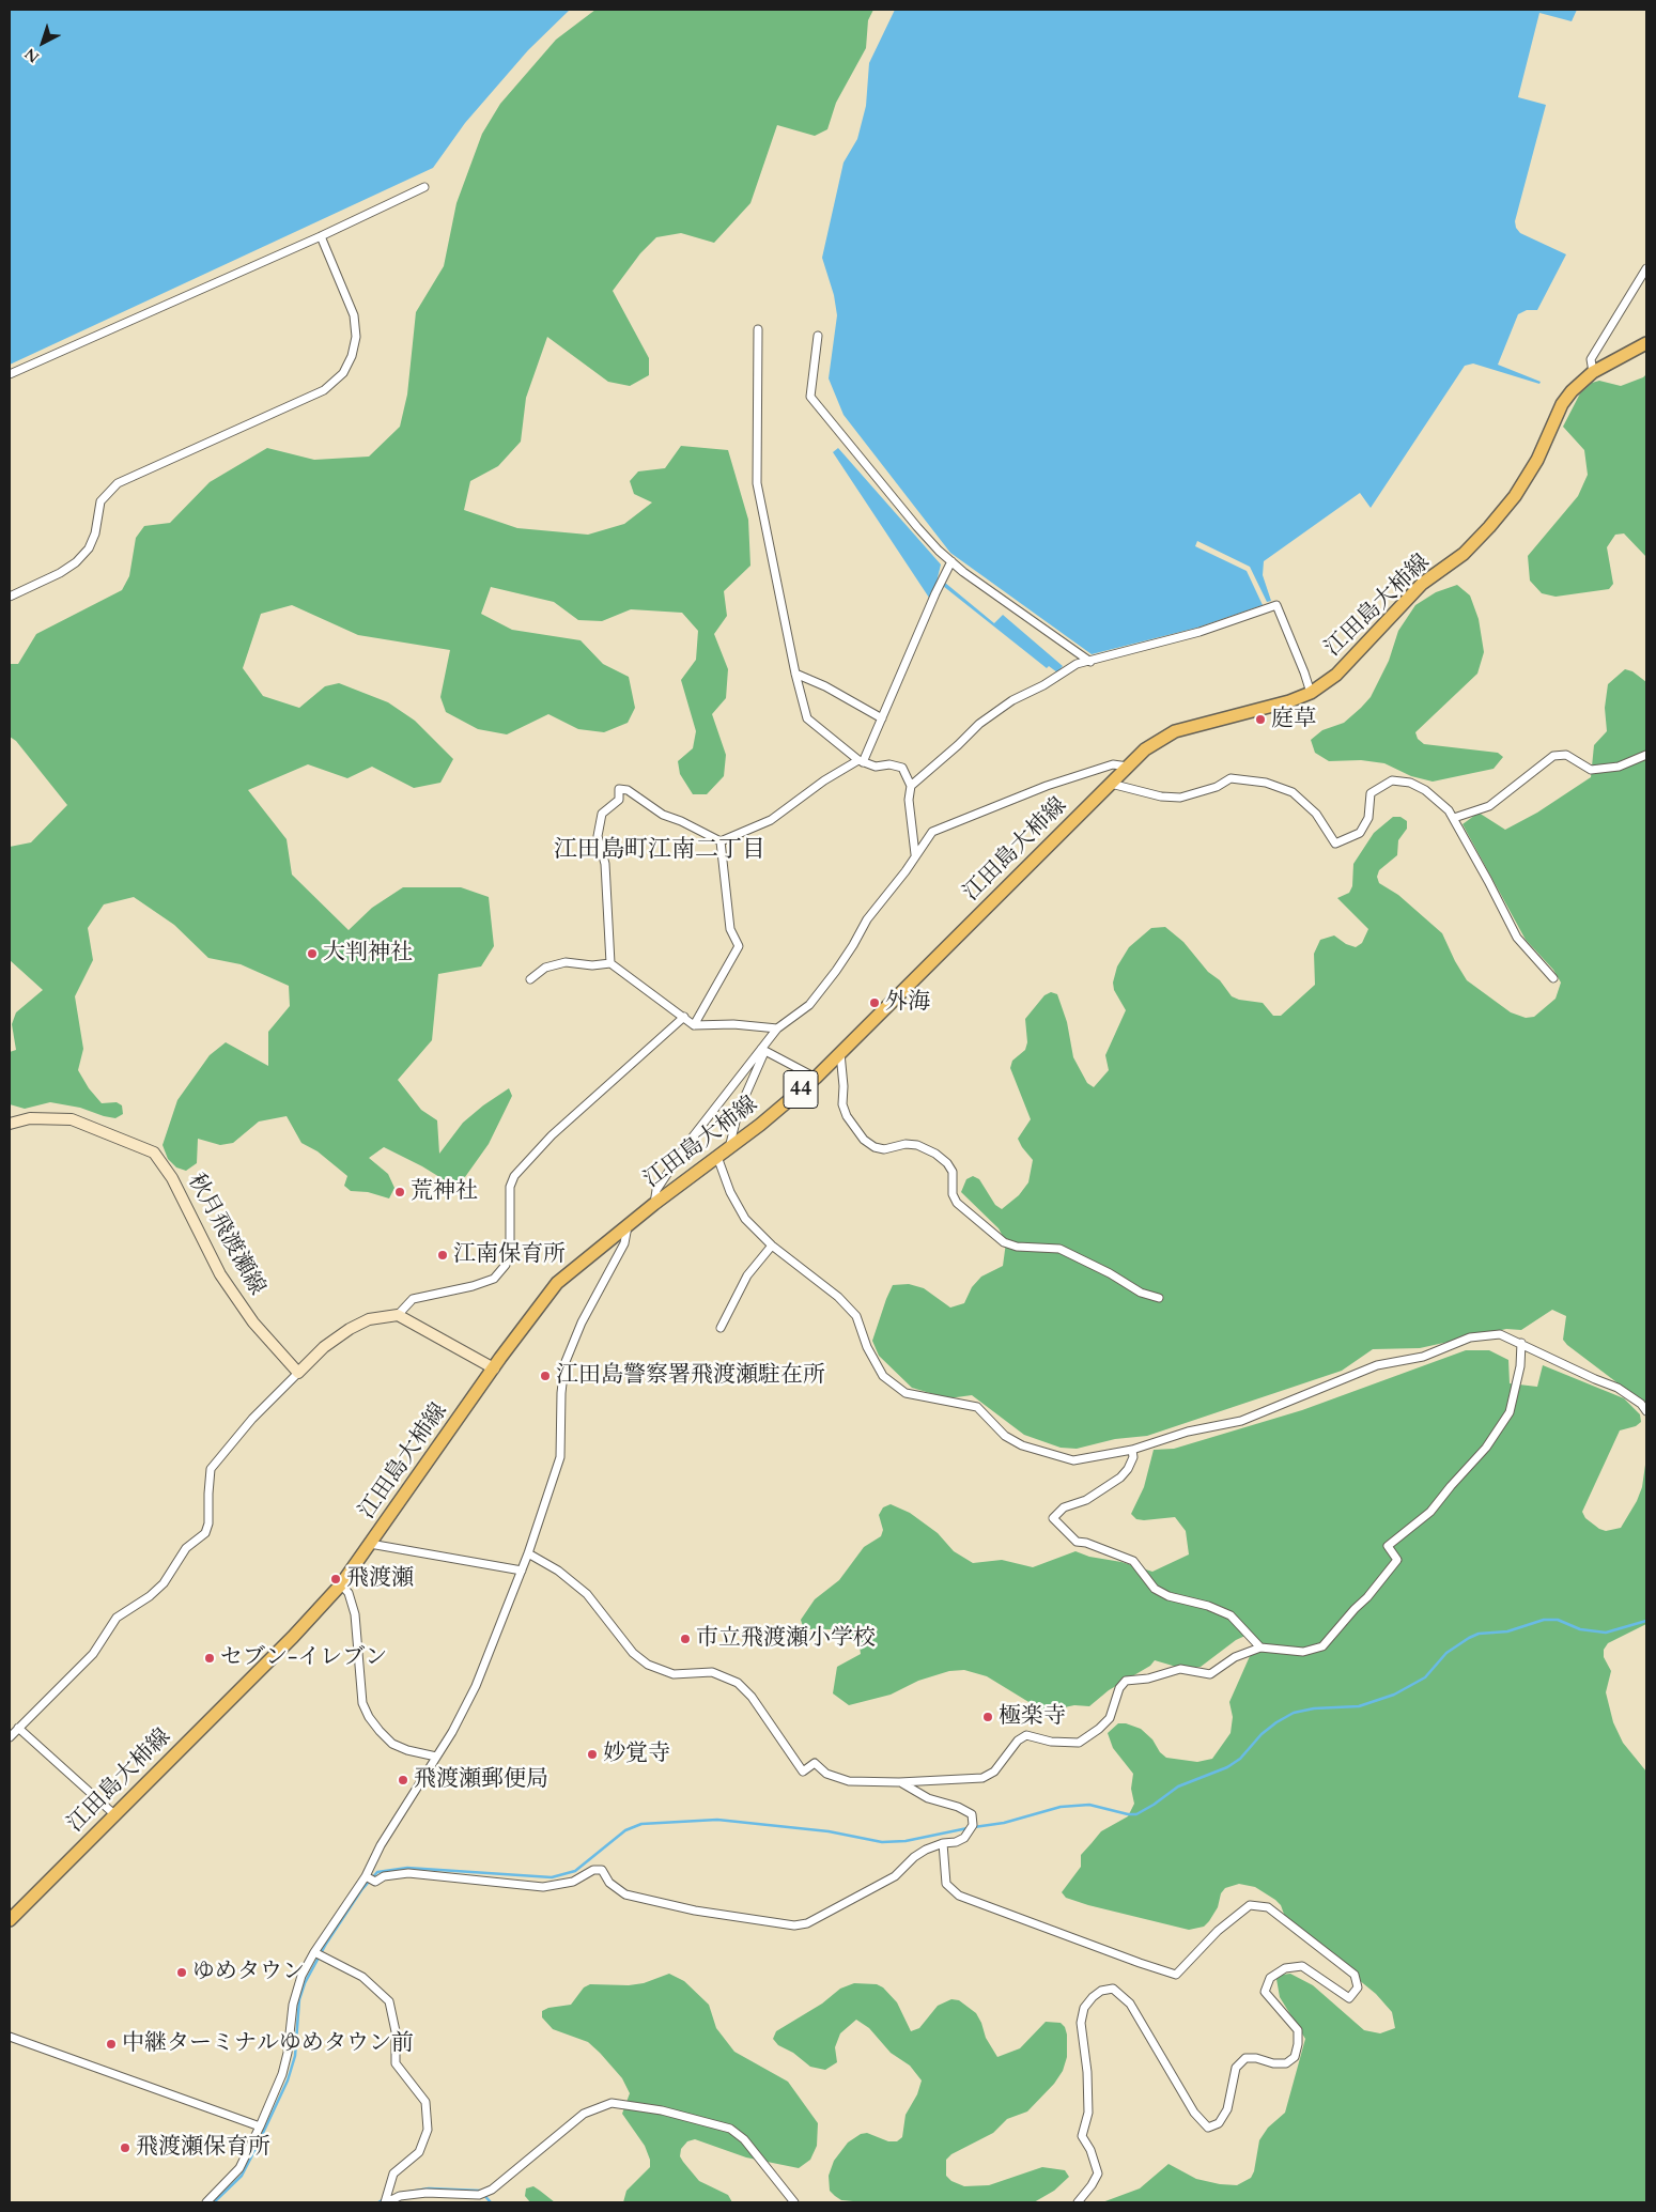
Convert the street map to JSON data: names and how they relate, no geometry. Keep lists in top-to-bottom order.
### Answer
{
  "streets": {
    "main road": ["江田島大柿線", "44", "秋月飛渡瀬線"]
  },
  "districts": ["江田島町江南二丁目"],
  "places": [
    "庭草",
    "大判神社",
    "外海",
    "荒神社",
    "江南保育所",
    "江田島警察署飛渡瀬駐在所",
    "飛渡瀬",
    "市立飛渡瀬小学校",
    "セブン-イレブン",
    "極楽寺",
    "妙覚寺",
    "飛渡瀬郵便局",
    "ゆめタウン",
    "中継ターミナルゆめタウン前",
    "飛渡瀬保育所"
  ],
  "north": "bottom left"
}
